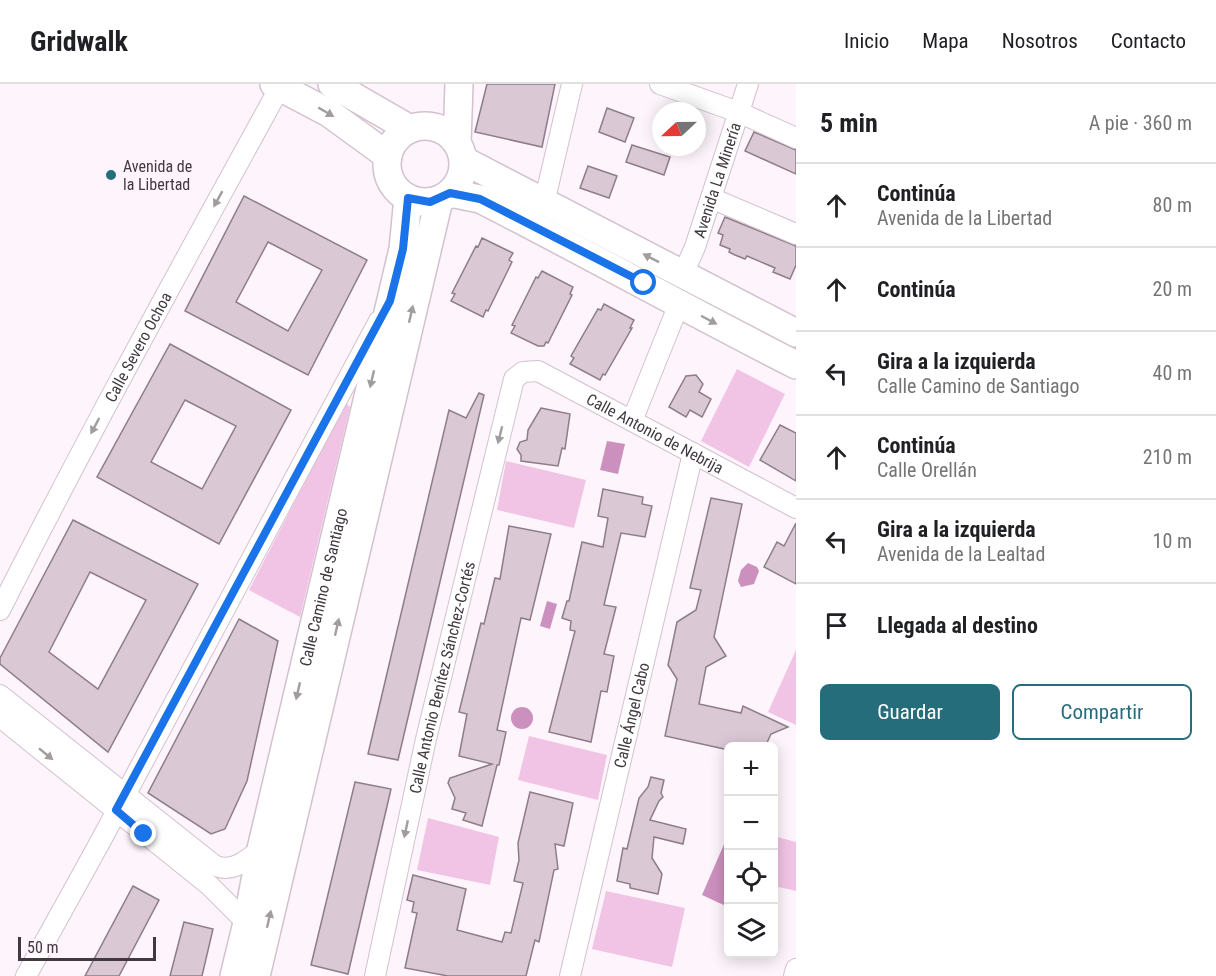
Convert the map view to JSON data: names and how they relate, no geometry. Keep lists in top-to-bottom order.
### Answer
{
  "streets": {
    "main road": ["Calle Camino de Santiago"],
    "street": [
      "Avenida La Minería",
      "Calle Severo Ochoa",
      "Calle Antonio de Nebrija",
      "Calle Antonio Benítez Sánchez-Cortés",
      "Calle Ángel Cabo"
    ]
  },
  "crossings": [
    ["Calle Antonio de Nebrija", "Calle Antonio Benítez Sánchez-Cortés"],
    ["Calle Antonio de Nebrija", "Calle Ángel Cabo"]
  ],
  "one_way": ["Calle Severo Ochoa", "Calle Antonio Benítez Sánchez-Cortés"],
  "places": ["Avenida de la Libertad"],
  "scale_bar": "50 m",
  "north": "left",
  "page": {
    "header": "Gridwalk",
    "nav": [
      "Inicio",
      "Mapa",
      "Nosotros",
      "Contacto"
    ],
    "heading": ["5 min", "A pie · 360 m"],
    "list": [
      ["Continúa", "Avenida de la Libertad", "80 m"],
      ["Continúa", "20 m"],
      ["Gira a la izquierda", "Calle Camino de Santiago", "40 m"],
      ["Continúa", "Calle Orellán", "210 m"],
      ["Gira a la izquierda", "Avenida de la Lealtad", "10 m"],
      "Llegada al destino"
    ],
    "buttons": ["Guardar", "Compartir"],
    "map_buttons": ["+", "−"],
    "scale": "50 m"
  }
}
